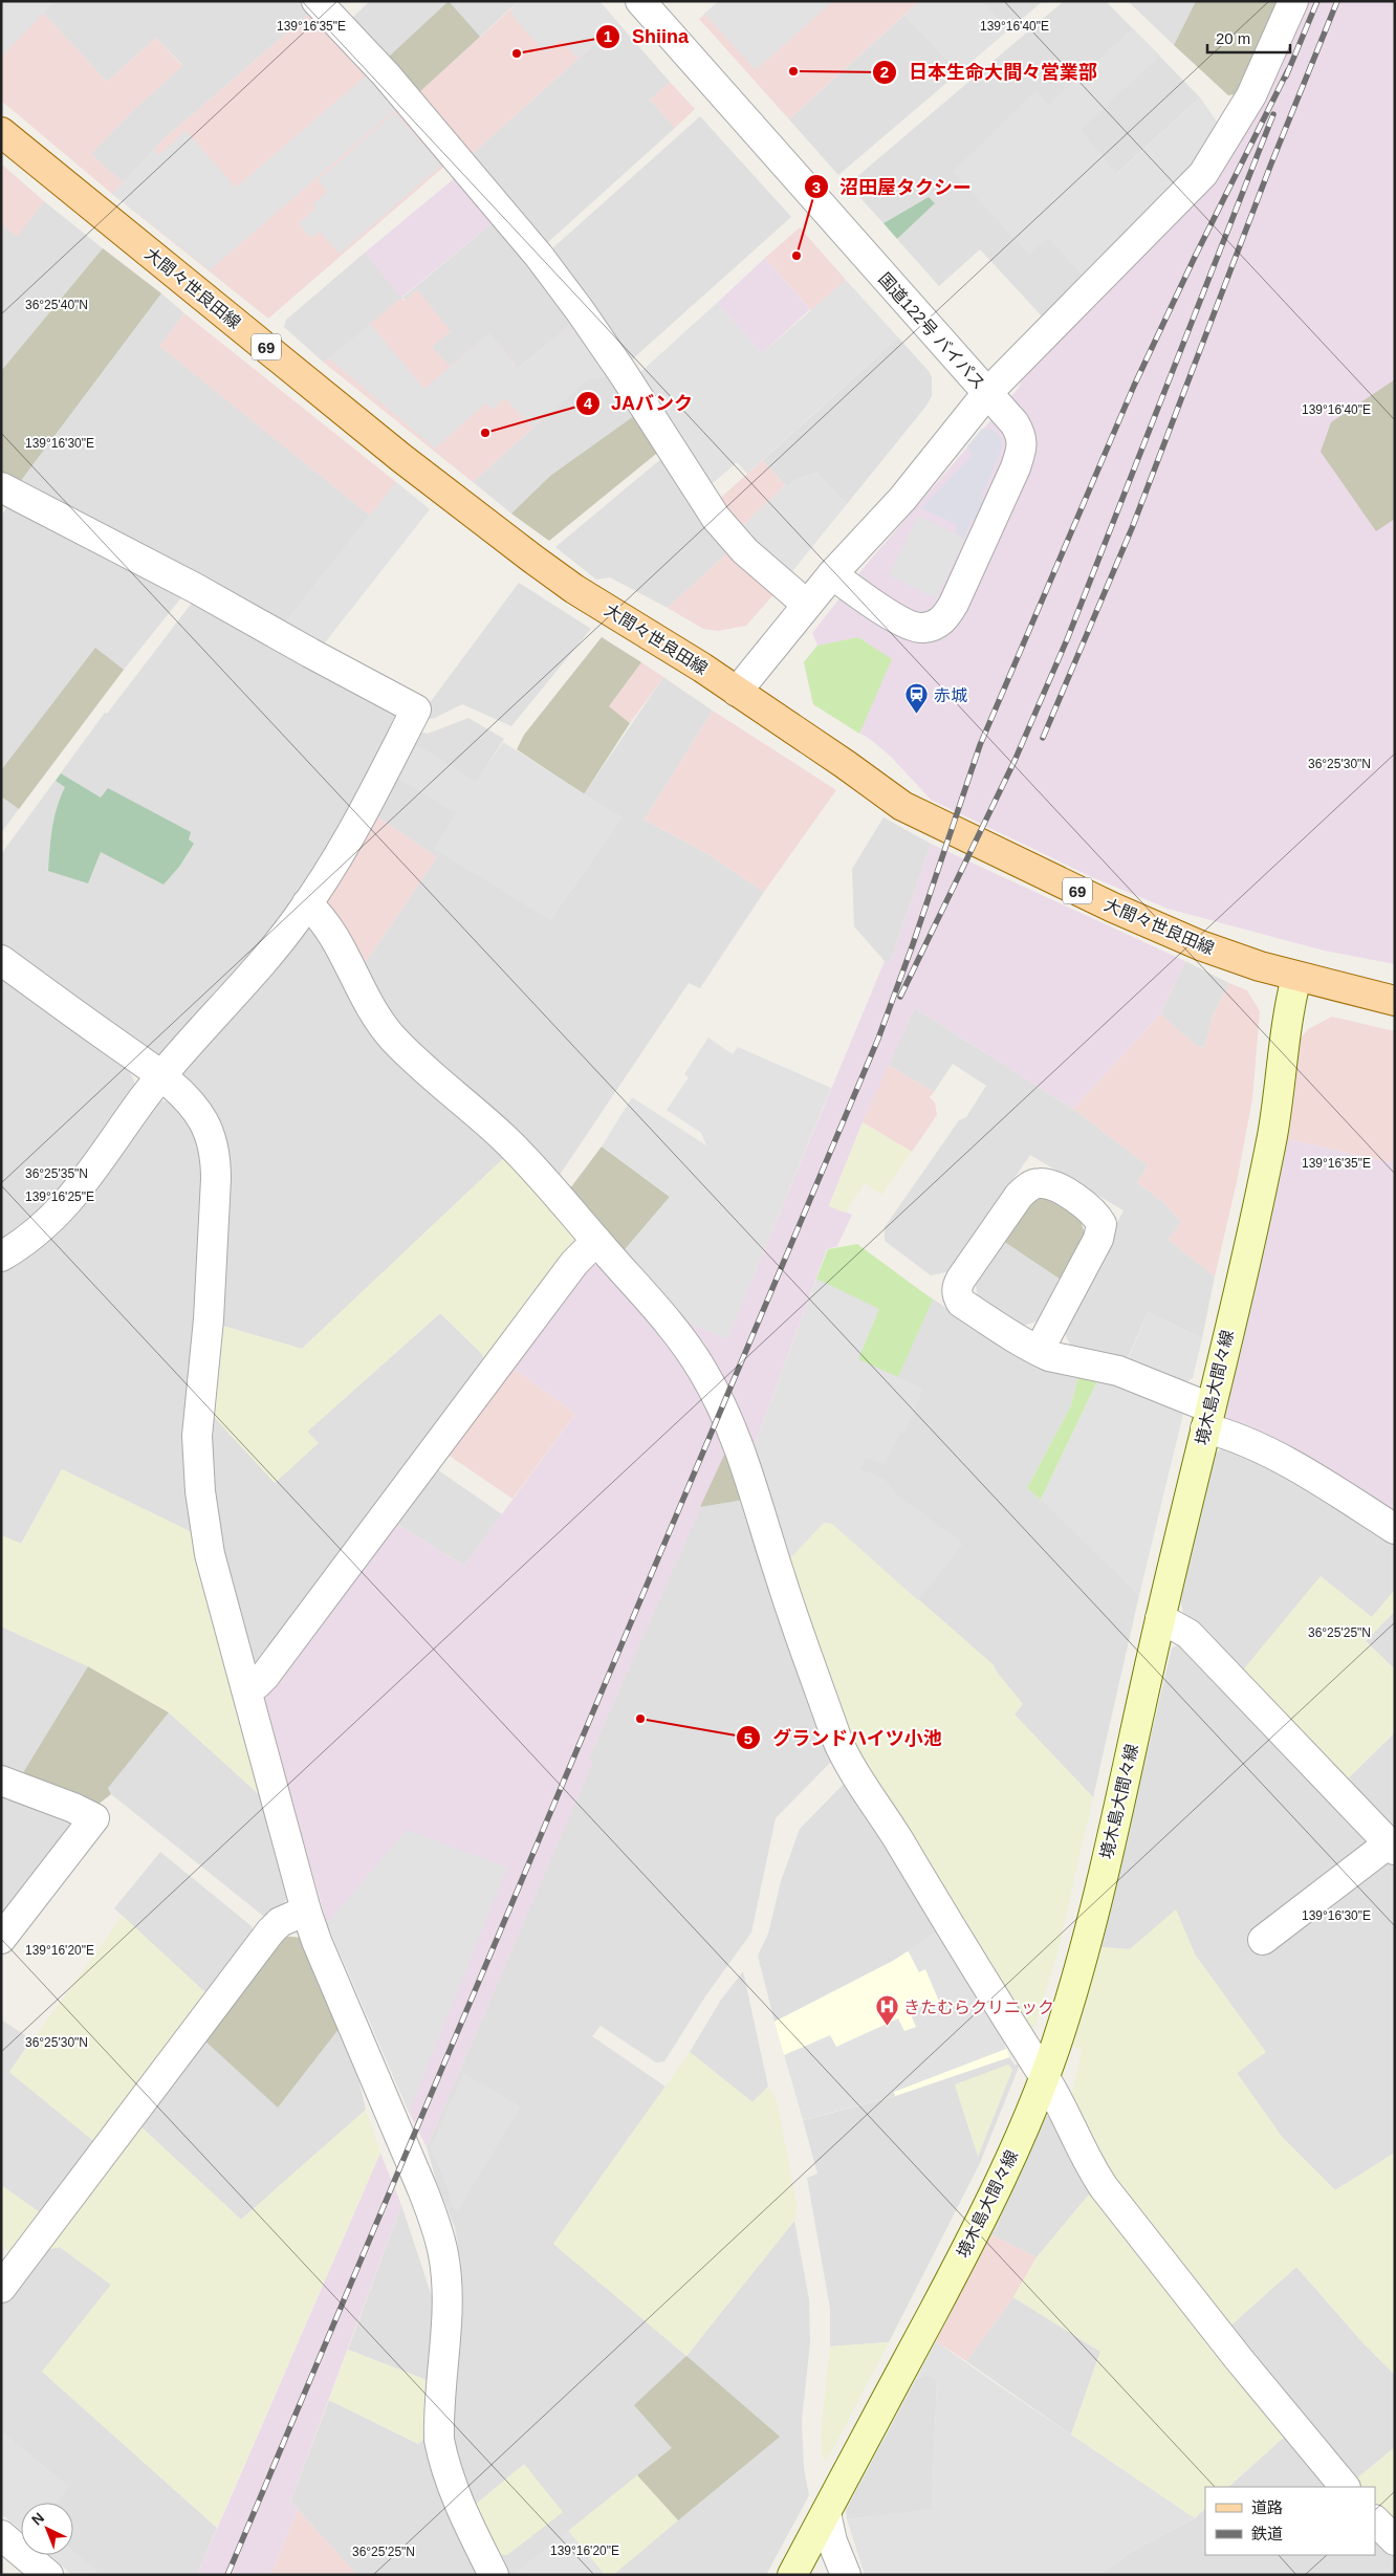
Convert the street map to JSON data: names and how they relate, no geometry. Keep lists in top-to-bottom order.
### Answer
{
  "streets": {
    "main road": ["大間々世良田線", "69", "境木島大間々線"],
    "street": ["国道122号 バイパス"]
  },
  "crossings": [
    ["大間々世良田線", "国道122号 バイパス"],
    ["大間々世良田線", "境木島大間々線"]
  ],
  "places": {
    "other": [
      "Shiina",
      "日本生命大間々営業部",
      "沼田屋タクシー",
      "JAバンク",
      "グランドハイツ小池"
    ],
    "station": ["赤城"],
    "hospital": ["きたむらクリニック"]
  },
  "legend": ["道路", "鉄道"],
  "scale_bar": "20 m",
  "north": "top left",
  "coordinates": [
    "139°16'35\"E",
    "139°16'40\"E",
    "36°25'40\"N",
    "139°16'30\"E",
    "36°25'30\"N",
    "36°25'35\"N",
    "139°16'25\"E",
    "36°25'25\"N",
    "139°16'20\"E"
  ]
}
